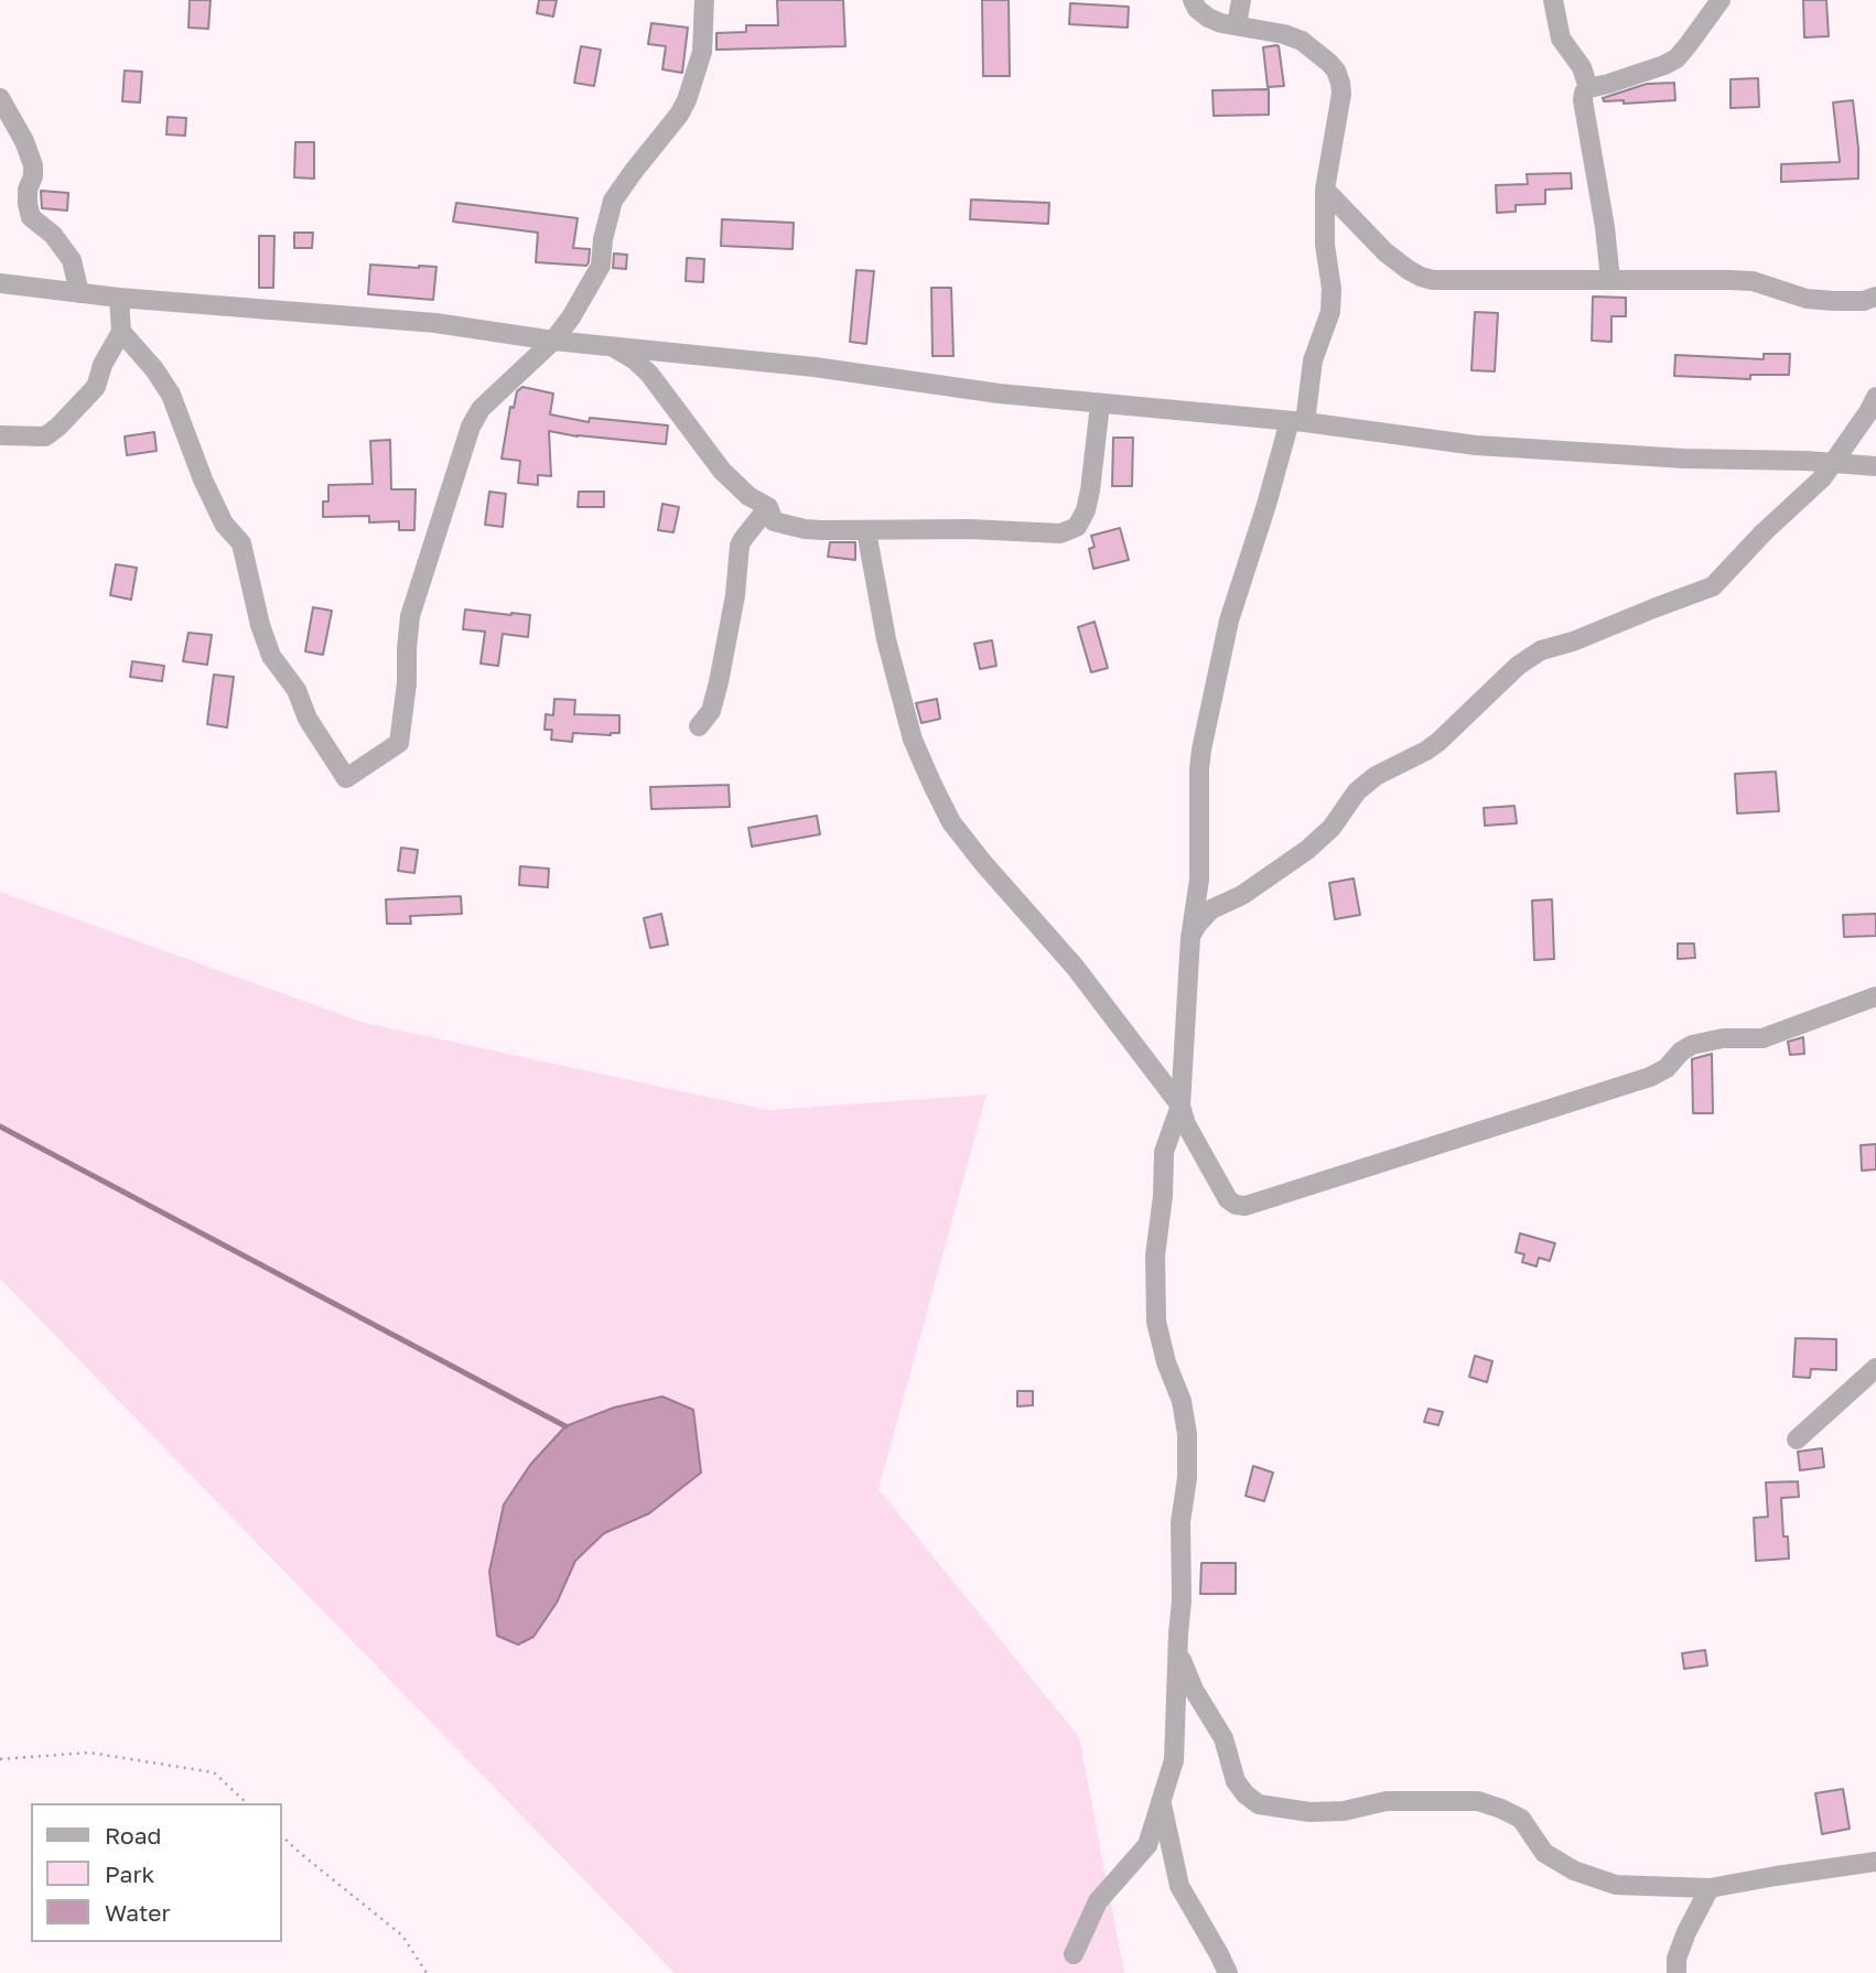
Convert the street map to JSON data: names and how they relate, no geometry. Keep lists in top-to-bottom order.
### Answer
{
  "legend": ["Road", "Park", "Water"]
}
